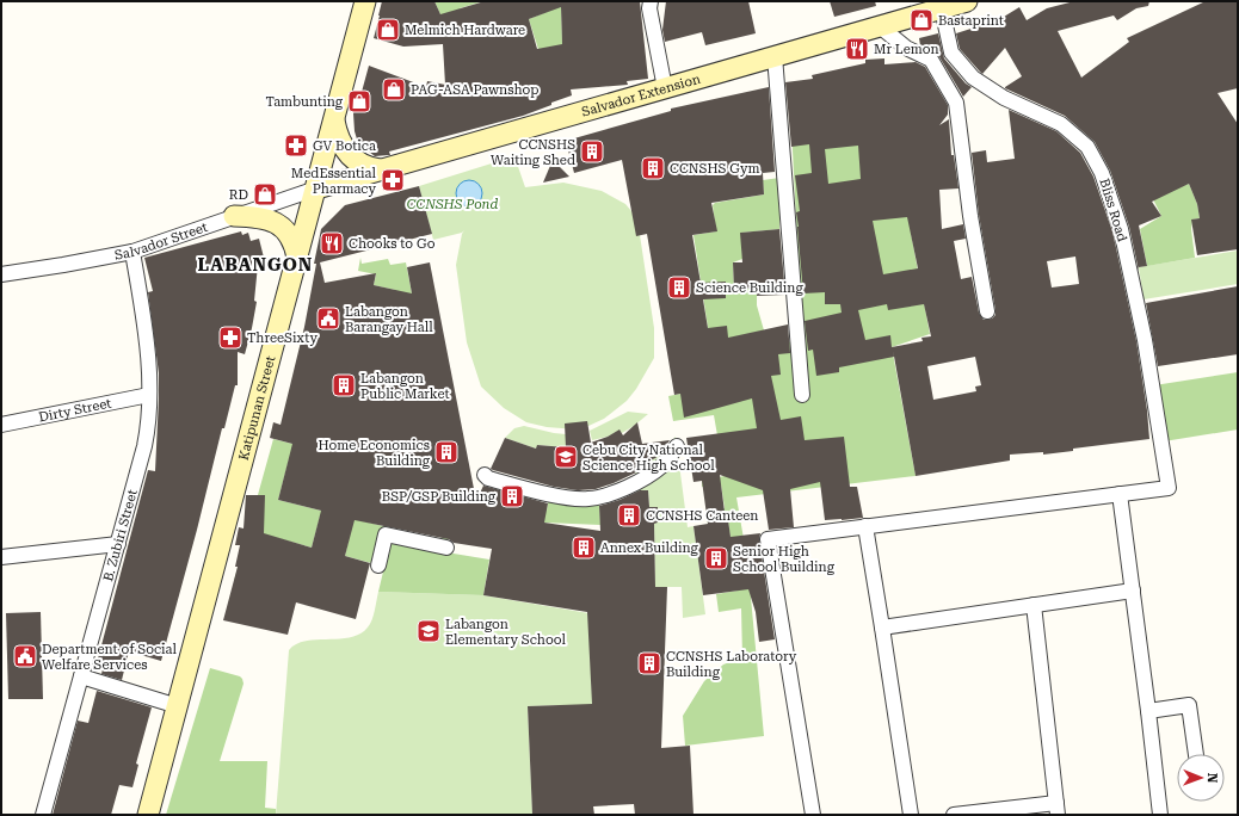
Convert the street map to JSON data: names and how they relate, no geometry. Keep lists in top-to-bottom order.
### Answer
{
  "streets": {
    "main road": ["Salvador Extension", "Katipunan Street"],
    "street": [
      "Bliss Road",
      "Salvador Street",
      "Dirty Street",
      "B. Zubiri Street"
    ]
  },
  "crossings": [
    ["Salvador Extension", "Bliss Road"],
    ["Salvador Extension", "Salvador Street"],
    ["Salvador Extension", "Katipunan Street"],
    ["Salvador Street", "Katipunan Street"],
    ["Salvador Street", "B. Zubiri Street"],
    ["Dirty Street", "B. Zubiri Street"]
  ],
  "districts": ["LABANGON"],
  "parks": ["CCNSHS Pond"],
  "places": {
    "shop": [
      "Bastaprint",
      "Melmich Hardware",
      "PAG-ASA Pawnshop",
      "Tambunting",
      "RD"
    ],
    "restaurant": ["Mr Lemon", "Chooks to Go"],
    "pharmacy": ["GV Botica", "MedEssential Pharmacy", "ThreeSixty"],
    "building": [
      "CCNSHS Waiting Shed",
      "CCNSHS Gym",
      "Science Building",
      "Labangon Public Market",
      "Home Economics Building",
      "BSP/GSP Building",
      "CCNSHS Canteen",
      "Annex Building",
      "Senior High School Building",
      "CCNSHS Laboratory Building"
    ],
    "public building": ["Labangon Barangay Hall", "Department of Social Welfare Services"],
    "school or university": ["Cebu City National Science High School", "Labangon Elementary School"]
  },
  "north": "right"
}
